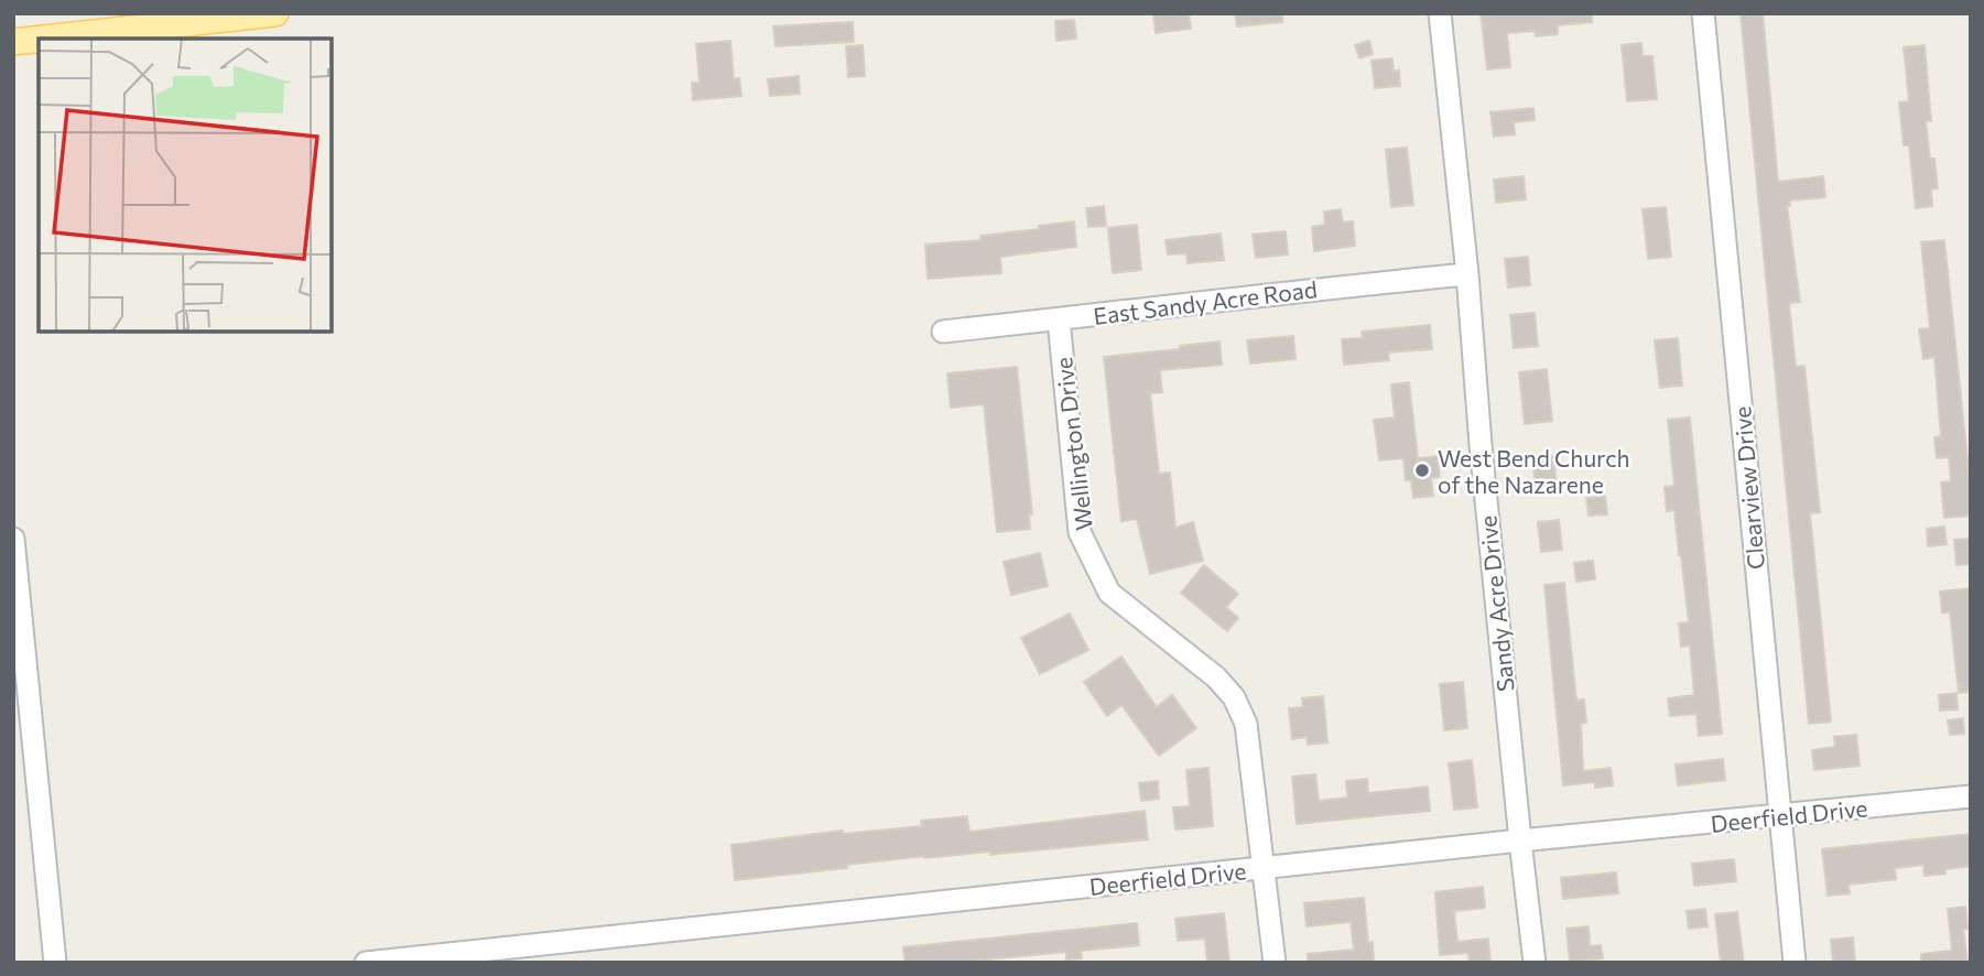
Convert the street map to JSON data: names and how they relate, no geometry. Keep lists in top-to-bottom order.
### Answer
{
  "streets": {
    "street": [
      "East Sandy Acre Road",
      "Wellington Drive",
      "Clearview Drive",
      "Sandy Acre Drive",
      "Deerfield Drive"
    ]
  },
  "crossings": [
    ["East Sandy Acre Road", "Wellington Drive"],
    ["East Sandy Acre Road", "Sandy Acre Drive"],
    ["Wellington Drive", "Deerfield Drive"],
    ["Clearview Drive", "Deerfield Drive"],
    ["Sandy Acre Drive", "Deerfield Drive"]
  ],
  "places": ["West Bend Church of the Nazarene"]
}
